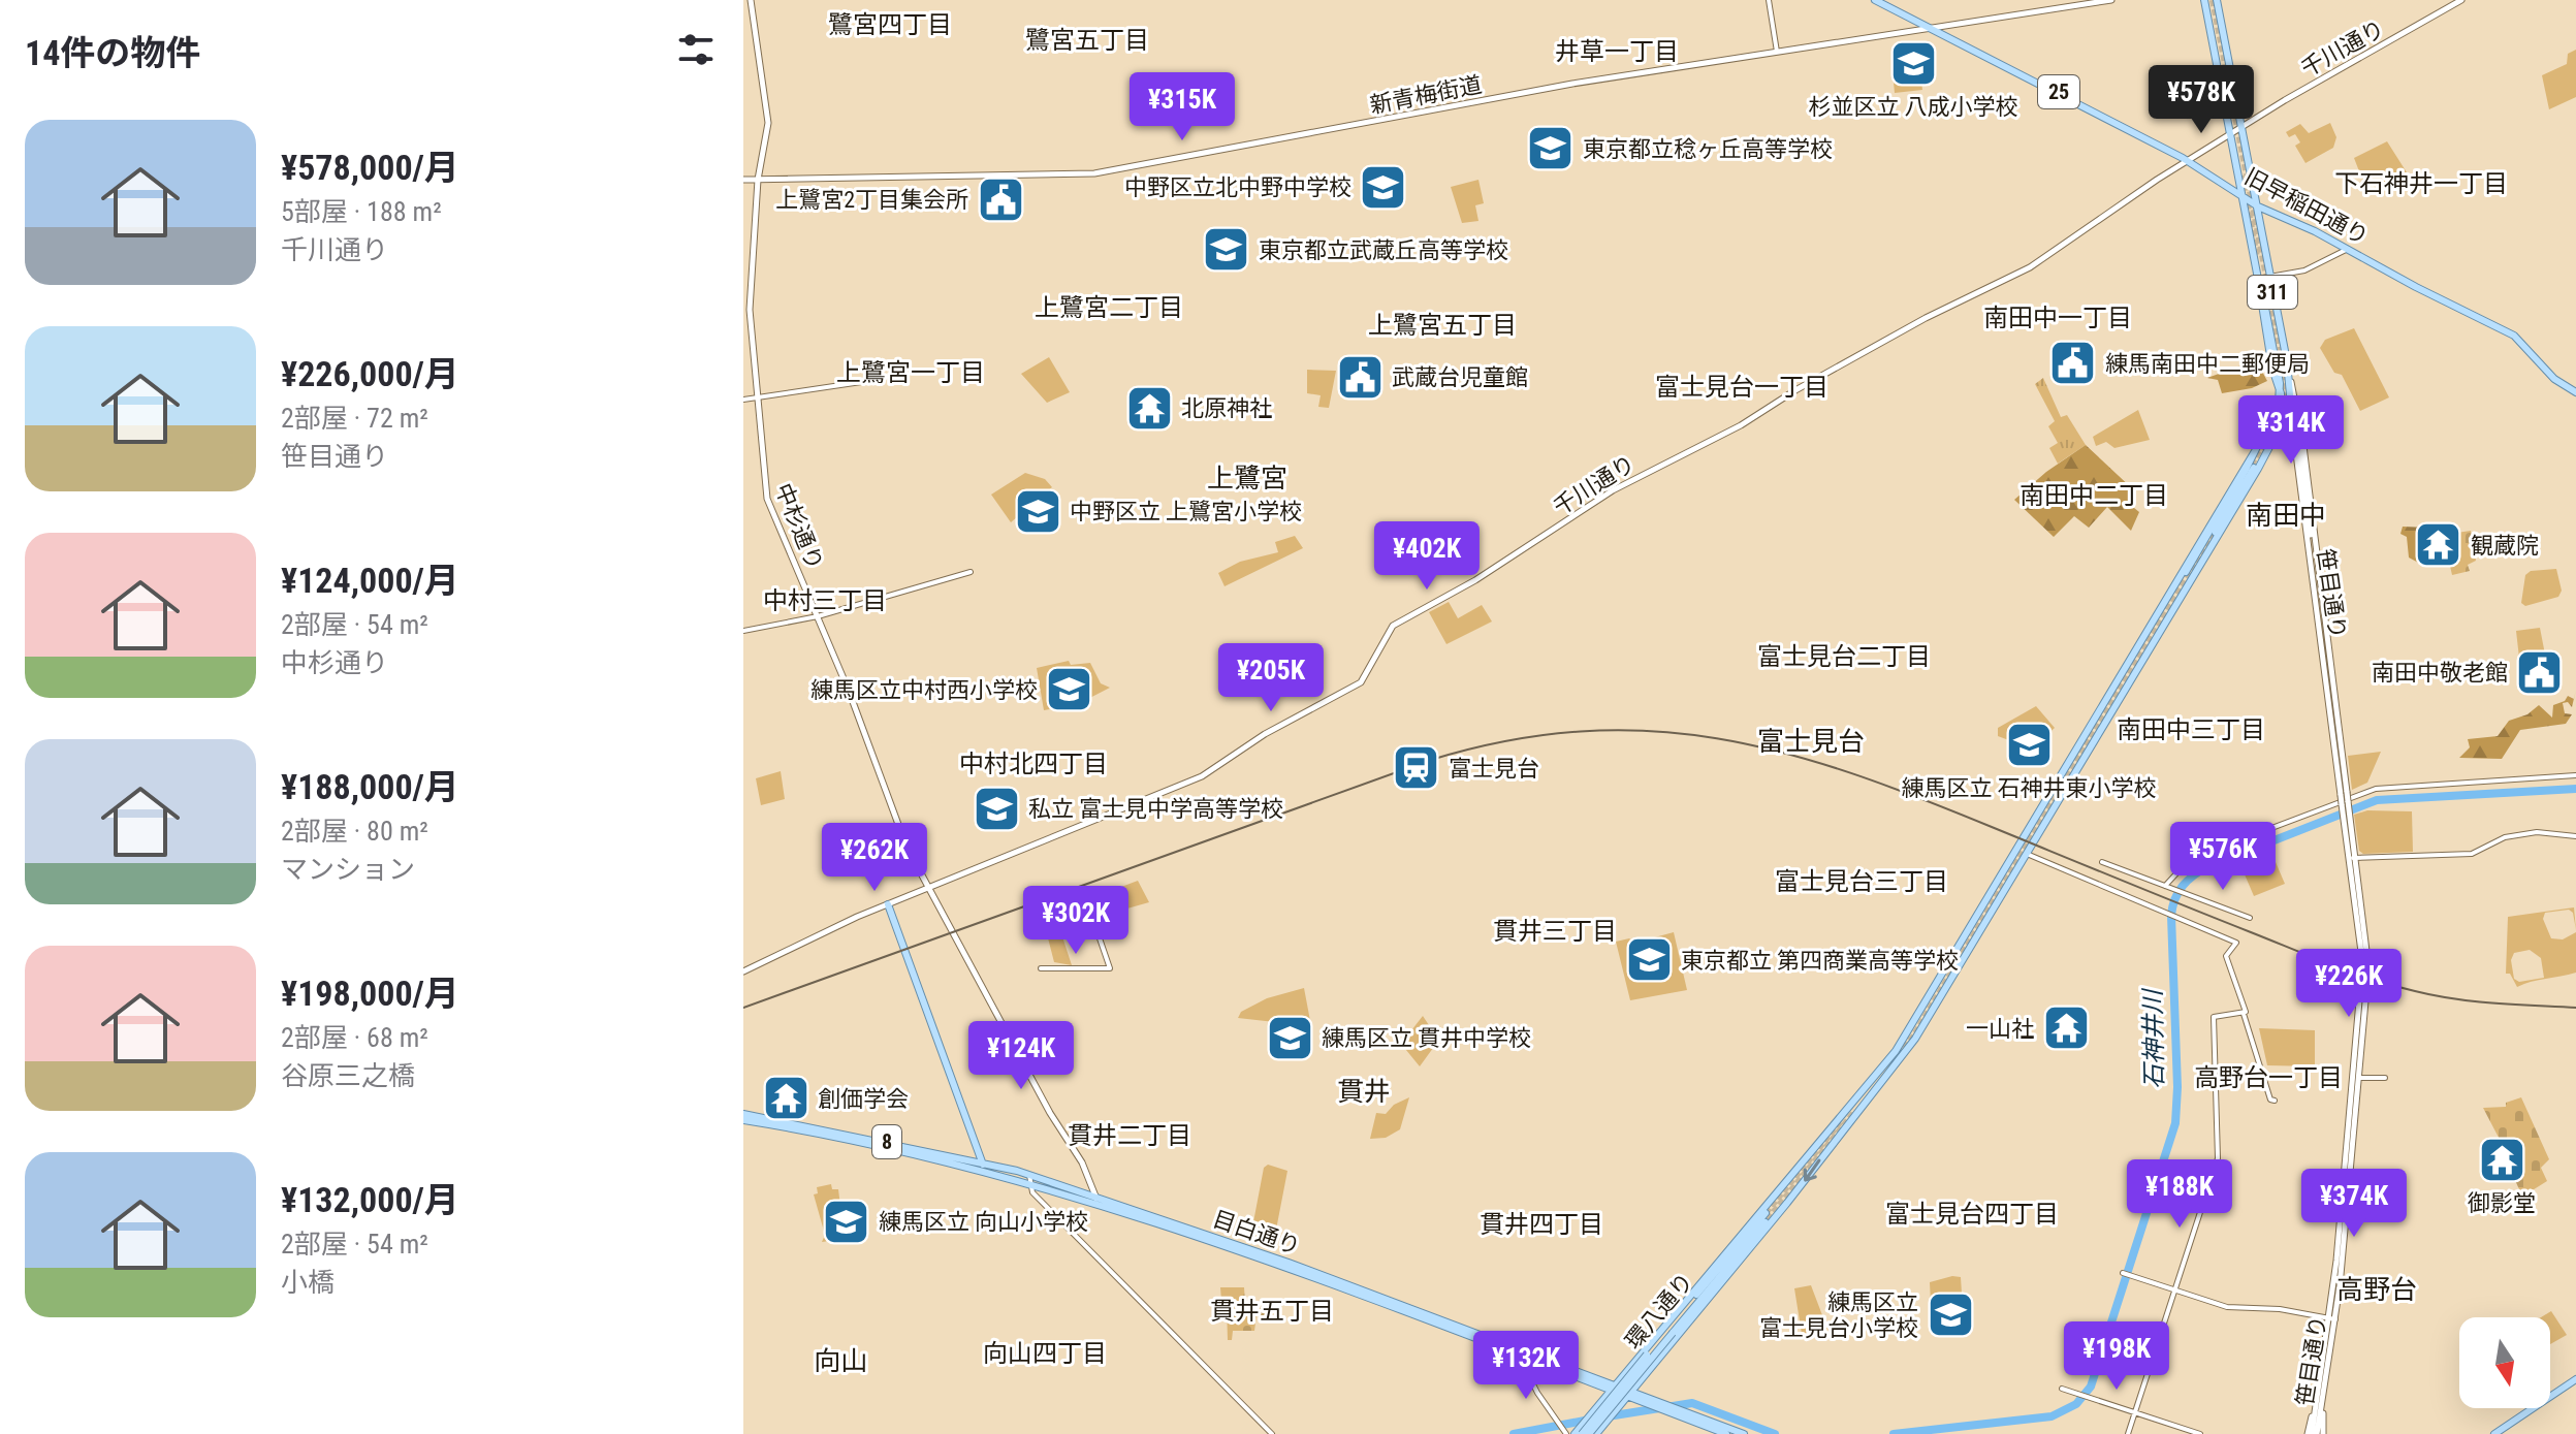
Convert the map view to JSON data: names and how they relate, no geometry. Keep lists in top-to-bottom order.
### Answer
{
  "streets": {
    "main road": [
      "千川通り",
      "25",
      "新青梅街道",
      "旧早稲田通り",
      "311",
      "中杉通り",
      "笹目通り",
      "8",
      "目白通り",
      "環八通り"
    ]
  },
  "crossings": [
    ["千川通り", "旧早稲田通り"],
    ["千川通り", "311"],
    ["千川通り", "中杉通り"],
    ["新青梅街道", "旧早稲田通り"],
    ["新青梅街道", "中杉通り"],
    ["旧早稲田通り", "311"],
    ["311", "笹目通り"],
    ["中杉通り", "目白通り"]
  ],
  "districts": [
    "鷺宮四丁目",
    "鷺宮五丁目",
    "井草一丁目",
    "下石神井一丁目",
    "上鷺宮二丁目",
    "南田中一丁目",
    "上鷺宮五丁目",
    "上鷺宮一丁目",
    "富士見台一丁目",
    "上鷺宮",
    "南田中二丁目",
    "南田中",
    "中村三丁目",
    "富士見台二丁目",
    "南田中三丁目",
    "富士見台",
    "中村北四丁目",
    "富士見台三丁目",
    "貫井三丁目",
    "高野台一丁目",
    "貫井",
    "貫井二丁目",
    "富士見台四丁目",
    "貫井四丁目",
    "高野台",
    "貫井五丁目",
    "向山四丁目",
    "向山"
  ],
  "water": ["石神井川"],
  "places": {
    "school or university": [
      "杉並区立 八成小学校",
      "東京都立稔ヶ丘高等学校",
      "中野区立北中野中学校",
      "東京都立武蔵丘高等学校",
      "中野区立 上鷺宮小学校",
      "練馬区立中村西小学校",
      "練馬区立 石神井東小学校",
      "私立 富士見中学高等学校",
      "東京都立 第四商業高等学校",
      "練馬区立 貫井中学校",
      "練馬区立 向山小学校",
      "練馬区立 富士見台小学校"
    ],
    "public building": [
      "上鷺宮2丁目集会所",
      "練馬南田中二郵便局",
      "武蔵台児童館",
      "南田中敬老館"
    ],
    "temple": [
      "北原神社",
      "観蔵院",
      "一山社",
      "創価学会",
      "御影堂"
    ],
    "station": ["富士見台"]
  },
  "north": "bottom",
  "page": {
    "heading": "14件の物件",
    "price": [
      "¥578K",
      "¥315K",
      "¥314K",
      "¥402K",
      "¥205K",
      "¥576K",
      "¥262K",
      "¥302K",
      "¥226K",
      "¥124K",
      "¥188K",
      "¥374K",
      "¥198K",
      "¥132K"
    ],
    "list": [
      {
        "name": "¥578,000/月",
        "note": "5部屋 · 188 m² · 千川通り"
      },
      {
        "name": "¥226,000/月",
        "note": "2部屋 · 72 m² · 笹目通り"
      },
      {
        "name": "¥124,000/月",
        "note": "2部屋 · 54 m² · 中杉通り"
      },
      {
        "name": "¥188,000/月",
        "note": "2部屋 · 80 m² · マンション"
      },
      {
        "name": "¥198,000/月",
        "note": "2部屋 · 68 m² · 谷原三之橋"
      },
      {
        "name": "¥132,000/月",
        "note": "2部屋 · 54 m² · 小橋"
      }
    ]
  }
}
